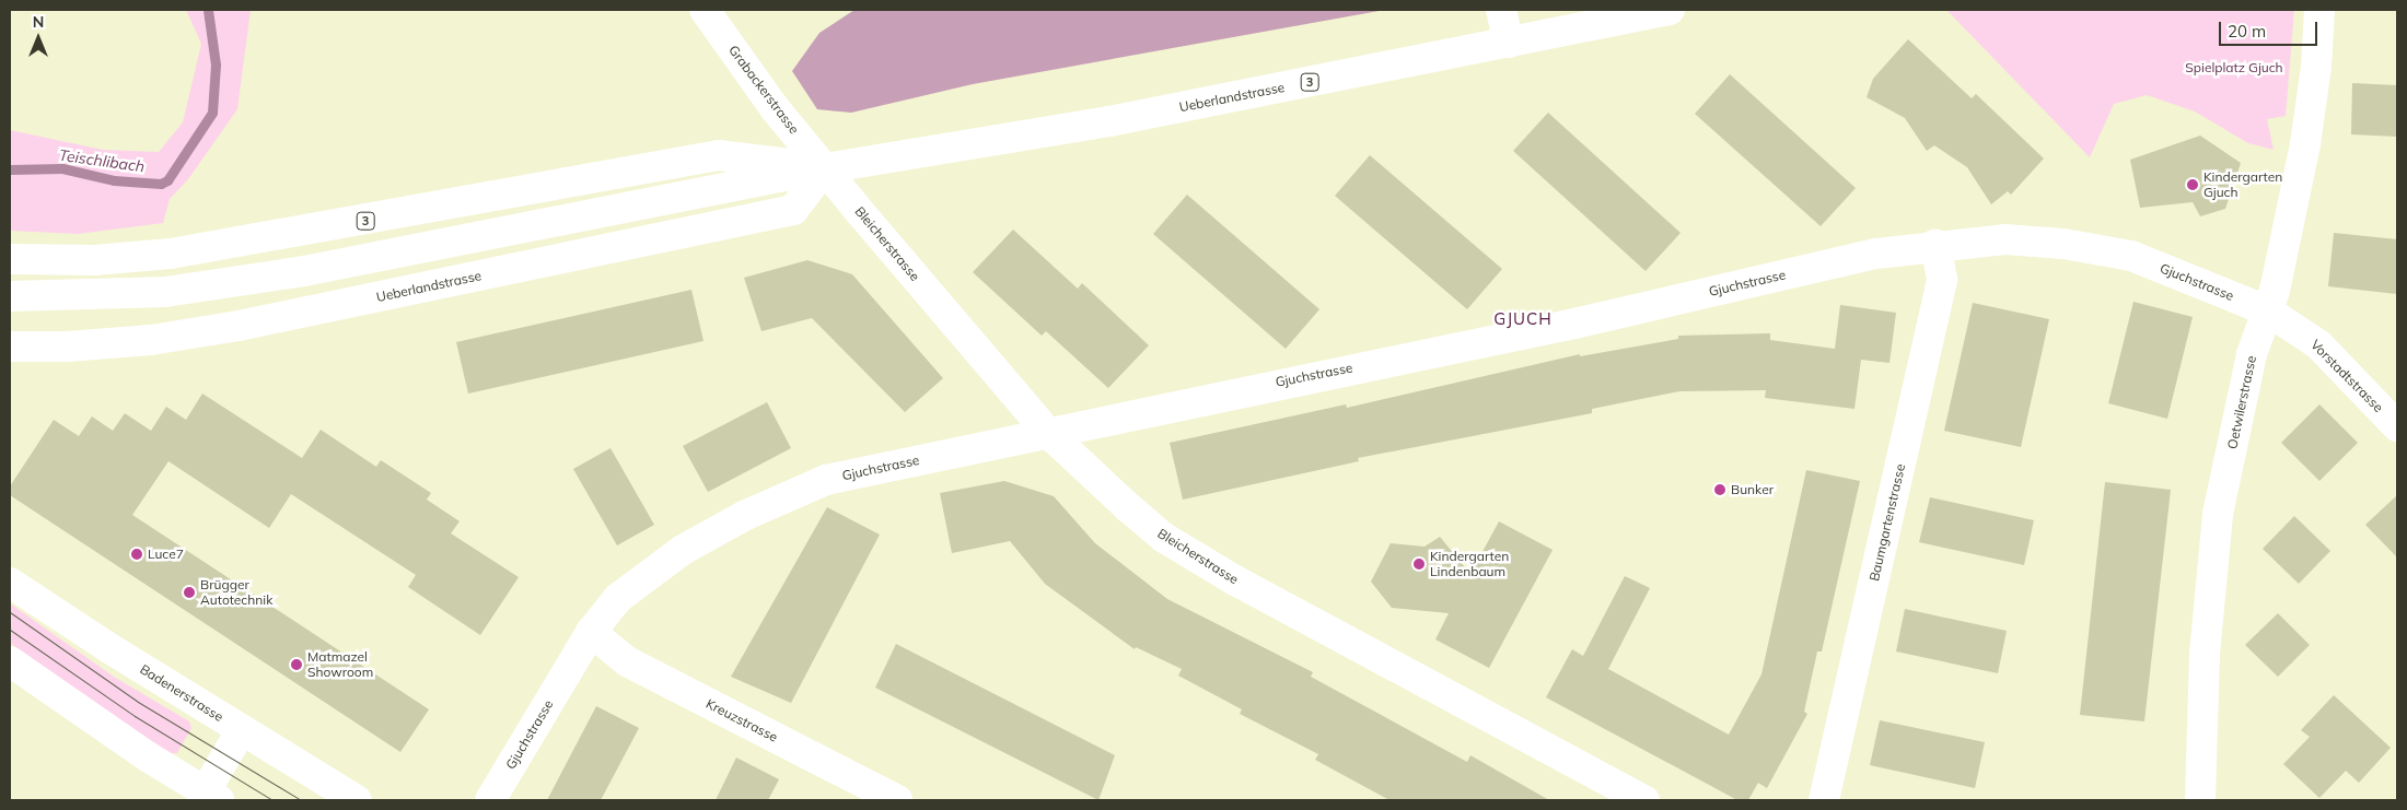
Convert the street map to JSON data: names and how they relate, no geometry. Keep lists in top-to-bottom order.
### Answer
{
  "streets": {
    "street": [
      "3",
      "Grabackerstrasse",
      "Ueberlandstrasse",
      "Bleicherstrasse",
      "Gjuchstrasse",
      "Vorstadtstrasse",
      "Oetwilerstrasse",
      "Baumgartenstrasse",
      "Badenerstrasse",
      "Kreuzstrasse"
    ]
  },
  "crossings": [
    ["Grabackerstrasse", "Ueberlandstrasse"],
    ["Grabackerstrasse", "Bleicherstrasse"],
    ["Ueberlandstrasse", "Bleicherstrasse"],
    ["Bleicherstrasse", "Gjuchstrasse"],
    ["Gjuchstrasse", "Vorstadtstrasse"],
    ["Gjuchstrasse", "Oetwilerstrasse"],
    ["Gjuchstrasse", "Baumgartenstrasse"],
    ["Gjuchstrasse", "Kreuzstrasse"],
    ["Vorstadtstrasse", "Oetwilerstrasse"]
  ],
  "districts": ["GJUCH"],
  "water": ["Teischlibach"],
  "parks": ["Spielplatz Gjuch"],
  "places": [
    "Kindergarten Gjuch",
    "Bunker",
    "Luce7",
    "Kindergarten Lindenbaum",
    "Brügger Autotechnik",
    "Matmazel Showroom"
  ],
  "scale_bar": "20 m",
  "north": "top"
}
